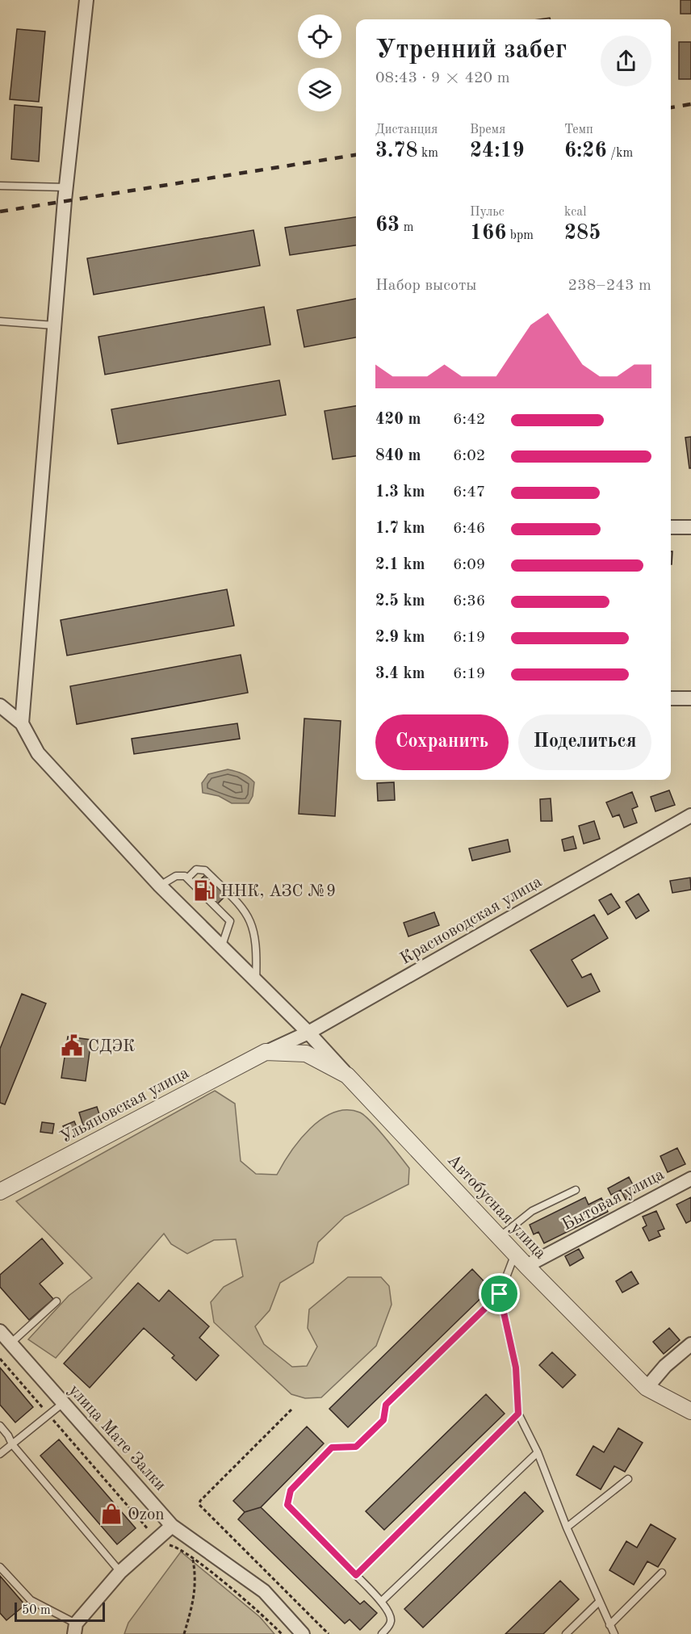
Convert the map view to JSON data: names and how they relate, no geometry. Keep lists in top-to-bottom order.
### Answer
{
  "streets": {
    "street": [
      "Красноводская улица",
      "Ульяновская улица",
      "Бытовая улица",
      "Автобусная улица",
      "улица Мате Залки"
    ]
  },
  "crossings": [
    ["Красноводская улица", "Ульяновская улица"],
    ["Красноводская улица", "Автобусная улица"],
    ["Ульяновская улица", "Автобусная улица"],
    ["Бытовая улица", "Автобусная улица"]
  ],
  "places": {
    "fuel station": ["ННК, АЗС №9"],
    "public building": ["СДЭК"],
    "shop": ["Ozon"]
  },
  "scale_bar": "50 m",
  "page": {
    "heading": ["Утренний забег", "08:43 · 9 × 420 m"],
    "stats": [
      ["Дистанция", "3.78 km"],
      ["Время", "24:19"],
      ["Темп", "6:26 /km"],
      ["63 m"],
      ["Пульс", "166 bpm"],
      ["kcal", "285"]
    ],
    "chart": ["Набор высоты", "238–243 m"],
    "list": [
      {
        "name": "420 m",
        "note": "6:42"
      },
      {
        "name": "840 m",
        "note": "6:02"
      },
      {
        "name": "1.3 km",
        "note": "6:47"
      },
      {
        "name": "1.7 km",
        "note": "6:46"
      },
      {
        "name": "2.1 km",
        "note": "6:09"
      },
      {
        "name": "2.5 km",
        "note": "6:36"
      },
      {
        "name": "2.9 km",
        "note": "6:19"
      },
      {
        "name": "3.4 km",
        "note": "6:19"
      }
    ],
    "buttons": ["Сохранить", "Поделиться"],
    "scale": "50 m"
  }
}
